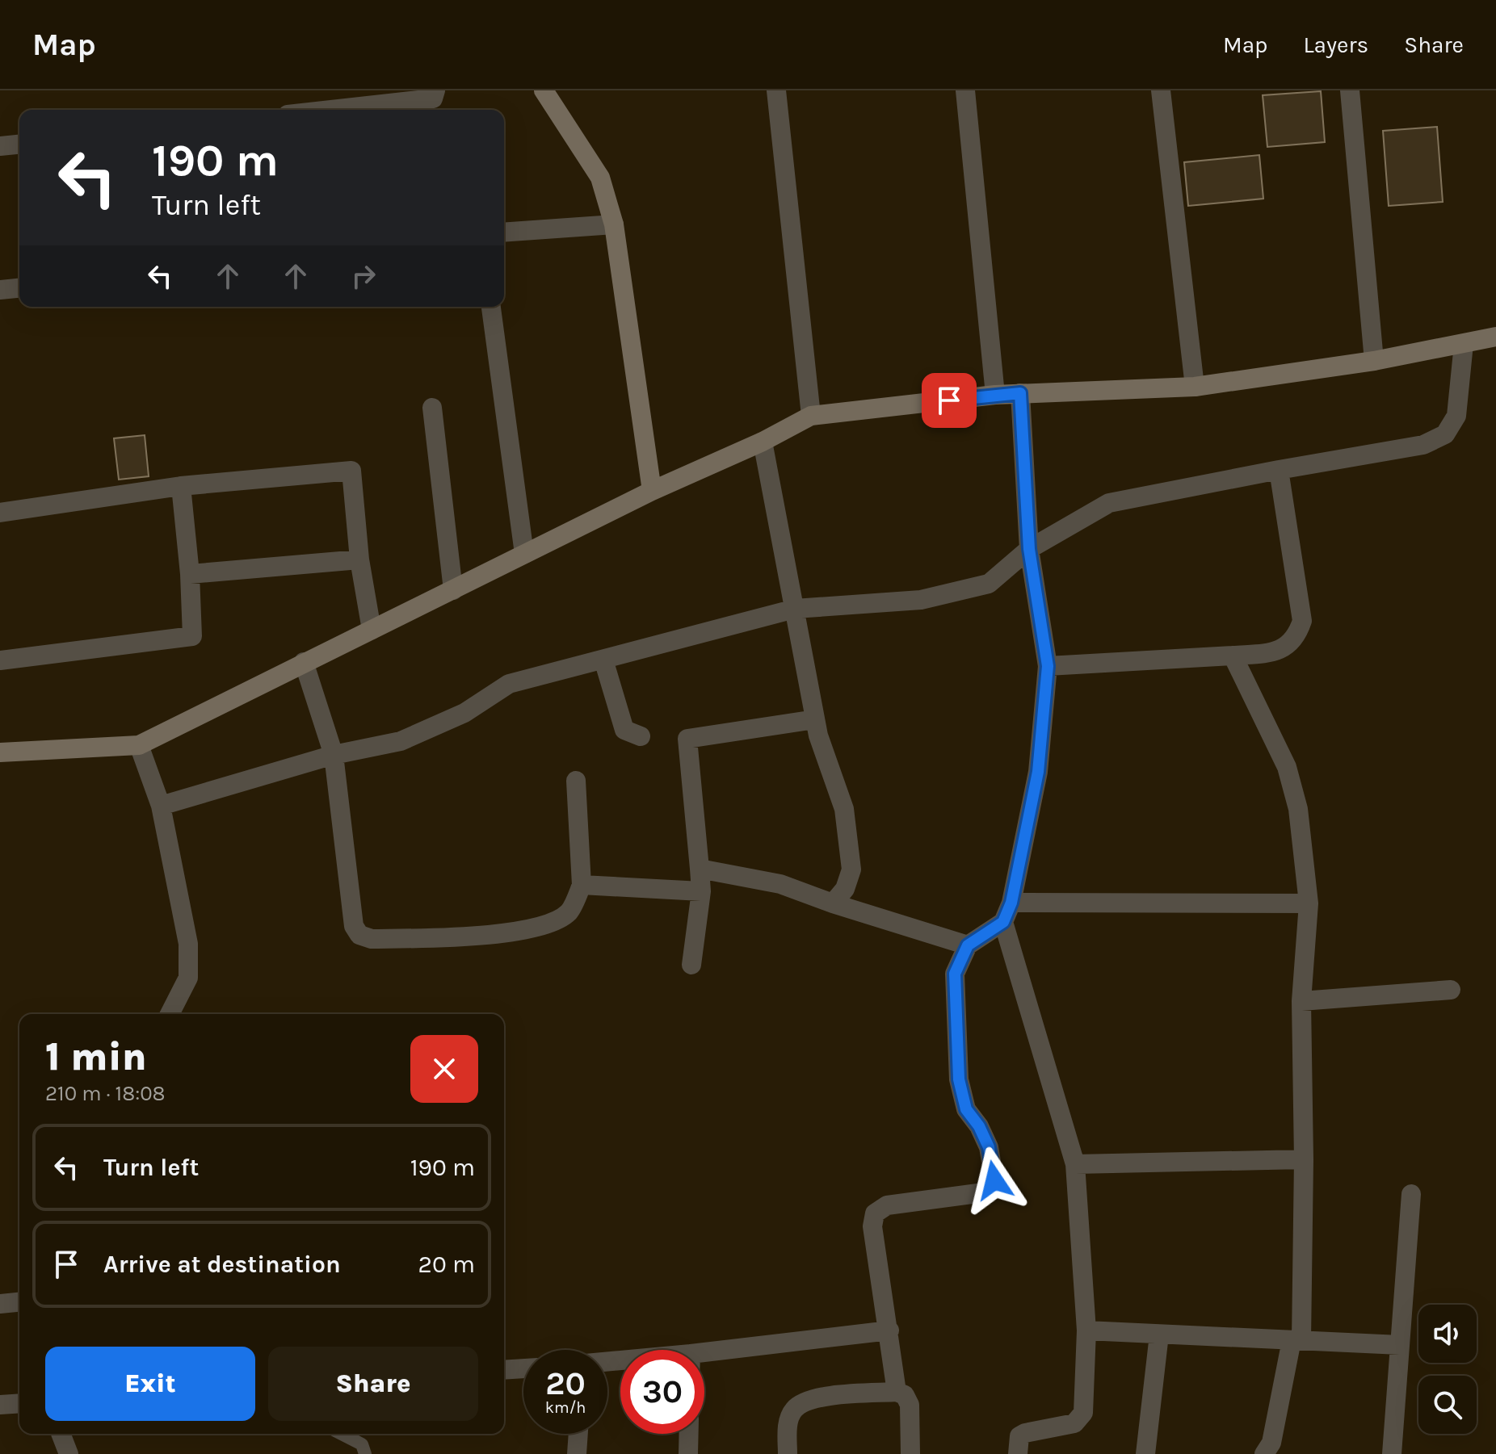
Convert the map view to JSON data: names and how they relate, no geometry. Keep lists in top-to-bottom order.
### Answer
{
  "page": {
    "header": "Map",
    "nav": ["Map", "Layers", "Share"],
    "turn": ["190 m", "Turn left"],
    "heading": ["1 min", "210 m · 18:08"],
    "list": [
      {
        "name": "Turn left",
        "value": "190 m"
      },
      {
        "name": "Arrive at destination",
        "value": "20 m"
      }
    ],
    "buttons": ["Exit", "Share"],
    "speed": "20 km/h",
    "limit": "30"
  }
}
